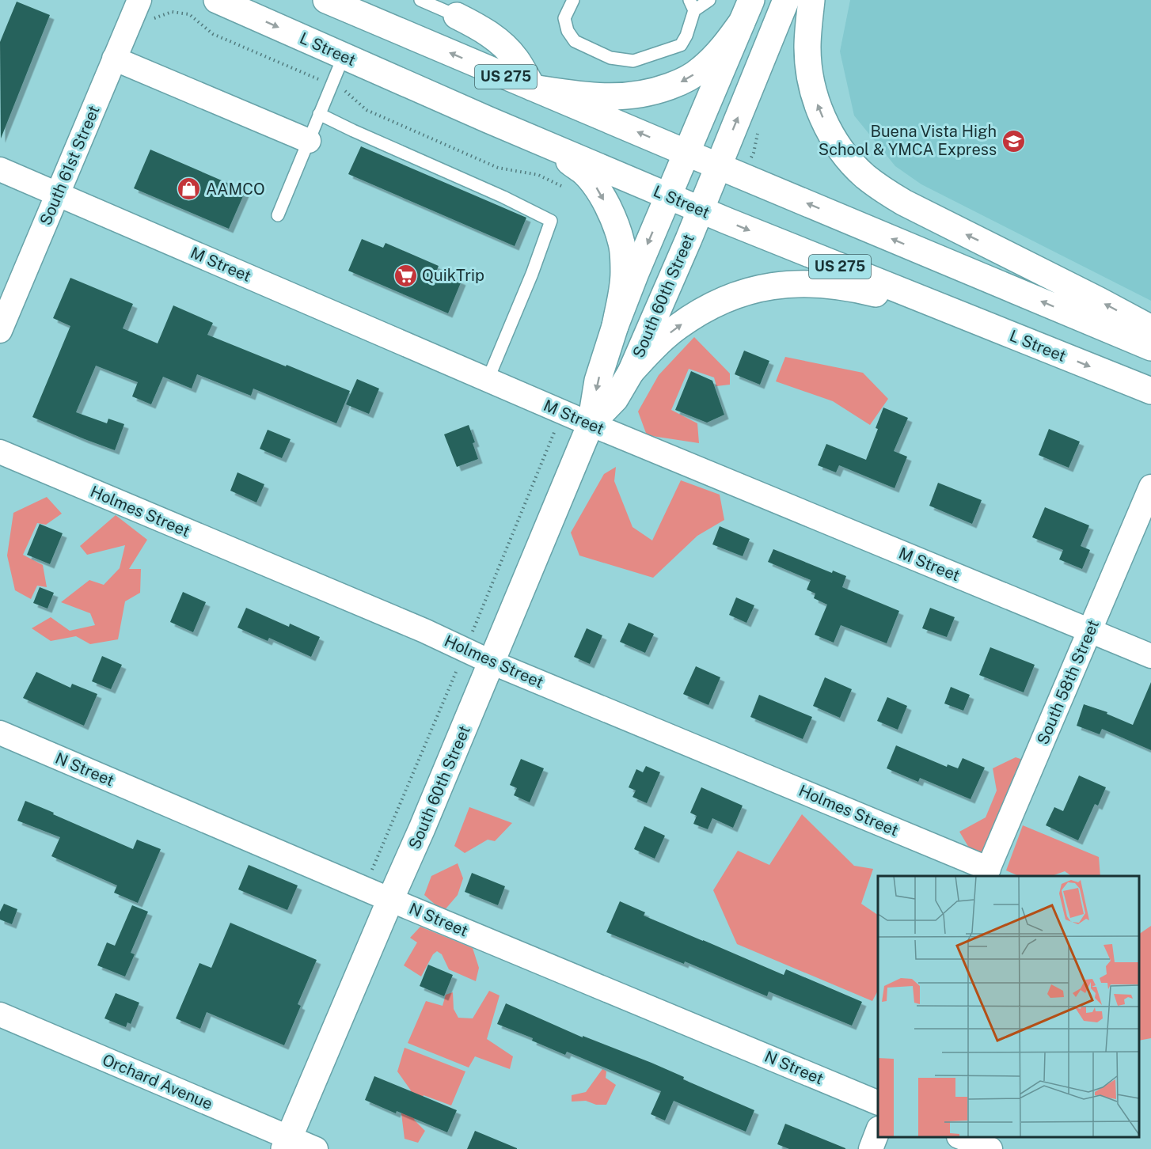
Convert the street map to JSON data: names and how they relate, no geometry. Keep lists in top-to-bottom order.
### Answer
{
  "streets": {
    "main road": ["L Street", "US 275", "South 60th Street"],
    "street": [
      "South 61st Street",
      "M Street",
      "Holmes Street",
      "South 58th Street",
      "N Street",
      "Orchard Avenue"
    ]
  },
  "crossings": [
    ["L Street", "South 60th Street"],
    ["US 275", "South 60th Street"],
    ["South 61st Street", "M Street"],
    ["M Street", "South 60th Street"],
    ["M Street", "South 58th Street"],
    ["South 60th Street", "Holmes Street"],
    ["South 60th Street", "N Street"],
    ["South 60th Street", "Orchard Avenue"],
    ["Holmes Street", "South 58th Street"]
  ],
  "places": {
    "school or university": ["Buena Vista High School & YMCA Express"],
    "shop": ["AAMCO"],
    "supermarket": ["QuikTrip"]
  }
}
